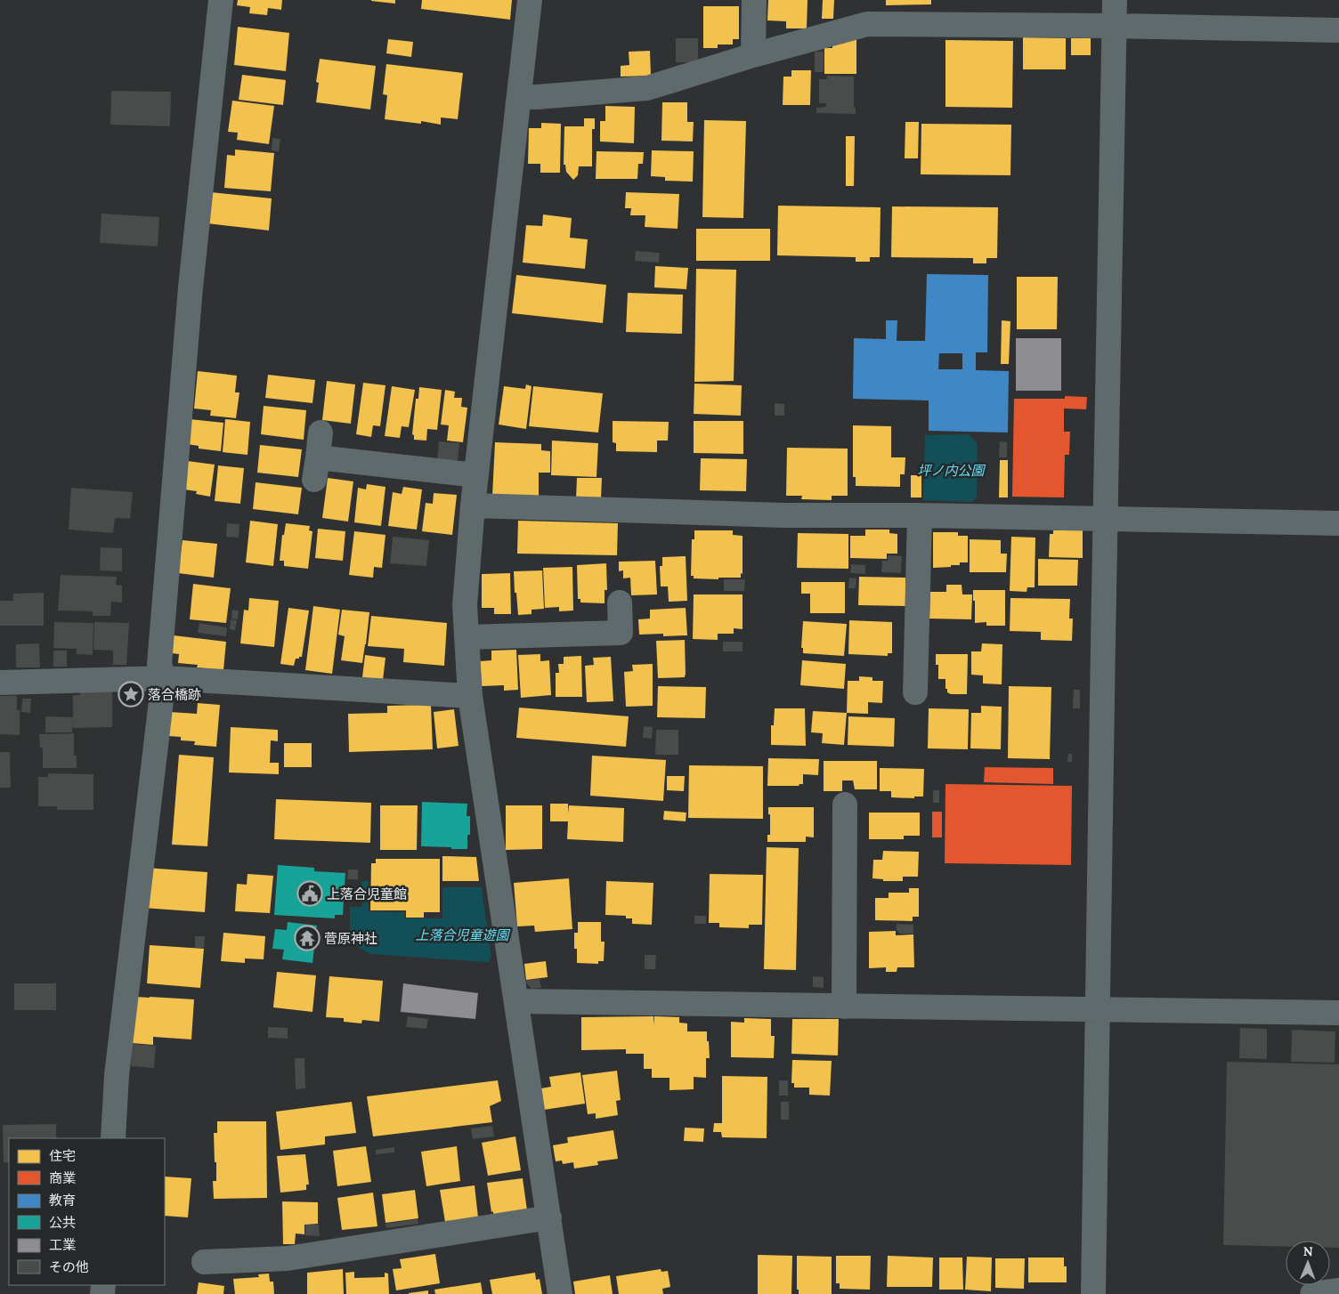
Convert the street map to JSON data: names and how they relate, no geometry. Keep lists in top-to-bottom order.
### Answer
{
  "parks": ["坪ノ内公園", "上落合児童遊園"],
  "places": {
    "place": ["落合橋跡"],
    "public building": ["上落合児童館"],
    "temple": ["菅原神社"]
  },
  "legend": [
    "住宅",
    "商業",
    "教育",
    "公共",
    "工業",
    "その他"
  ],
  "north": "top"
}
